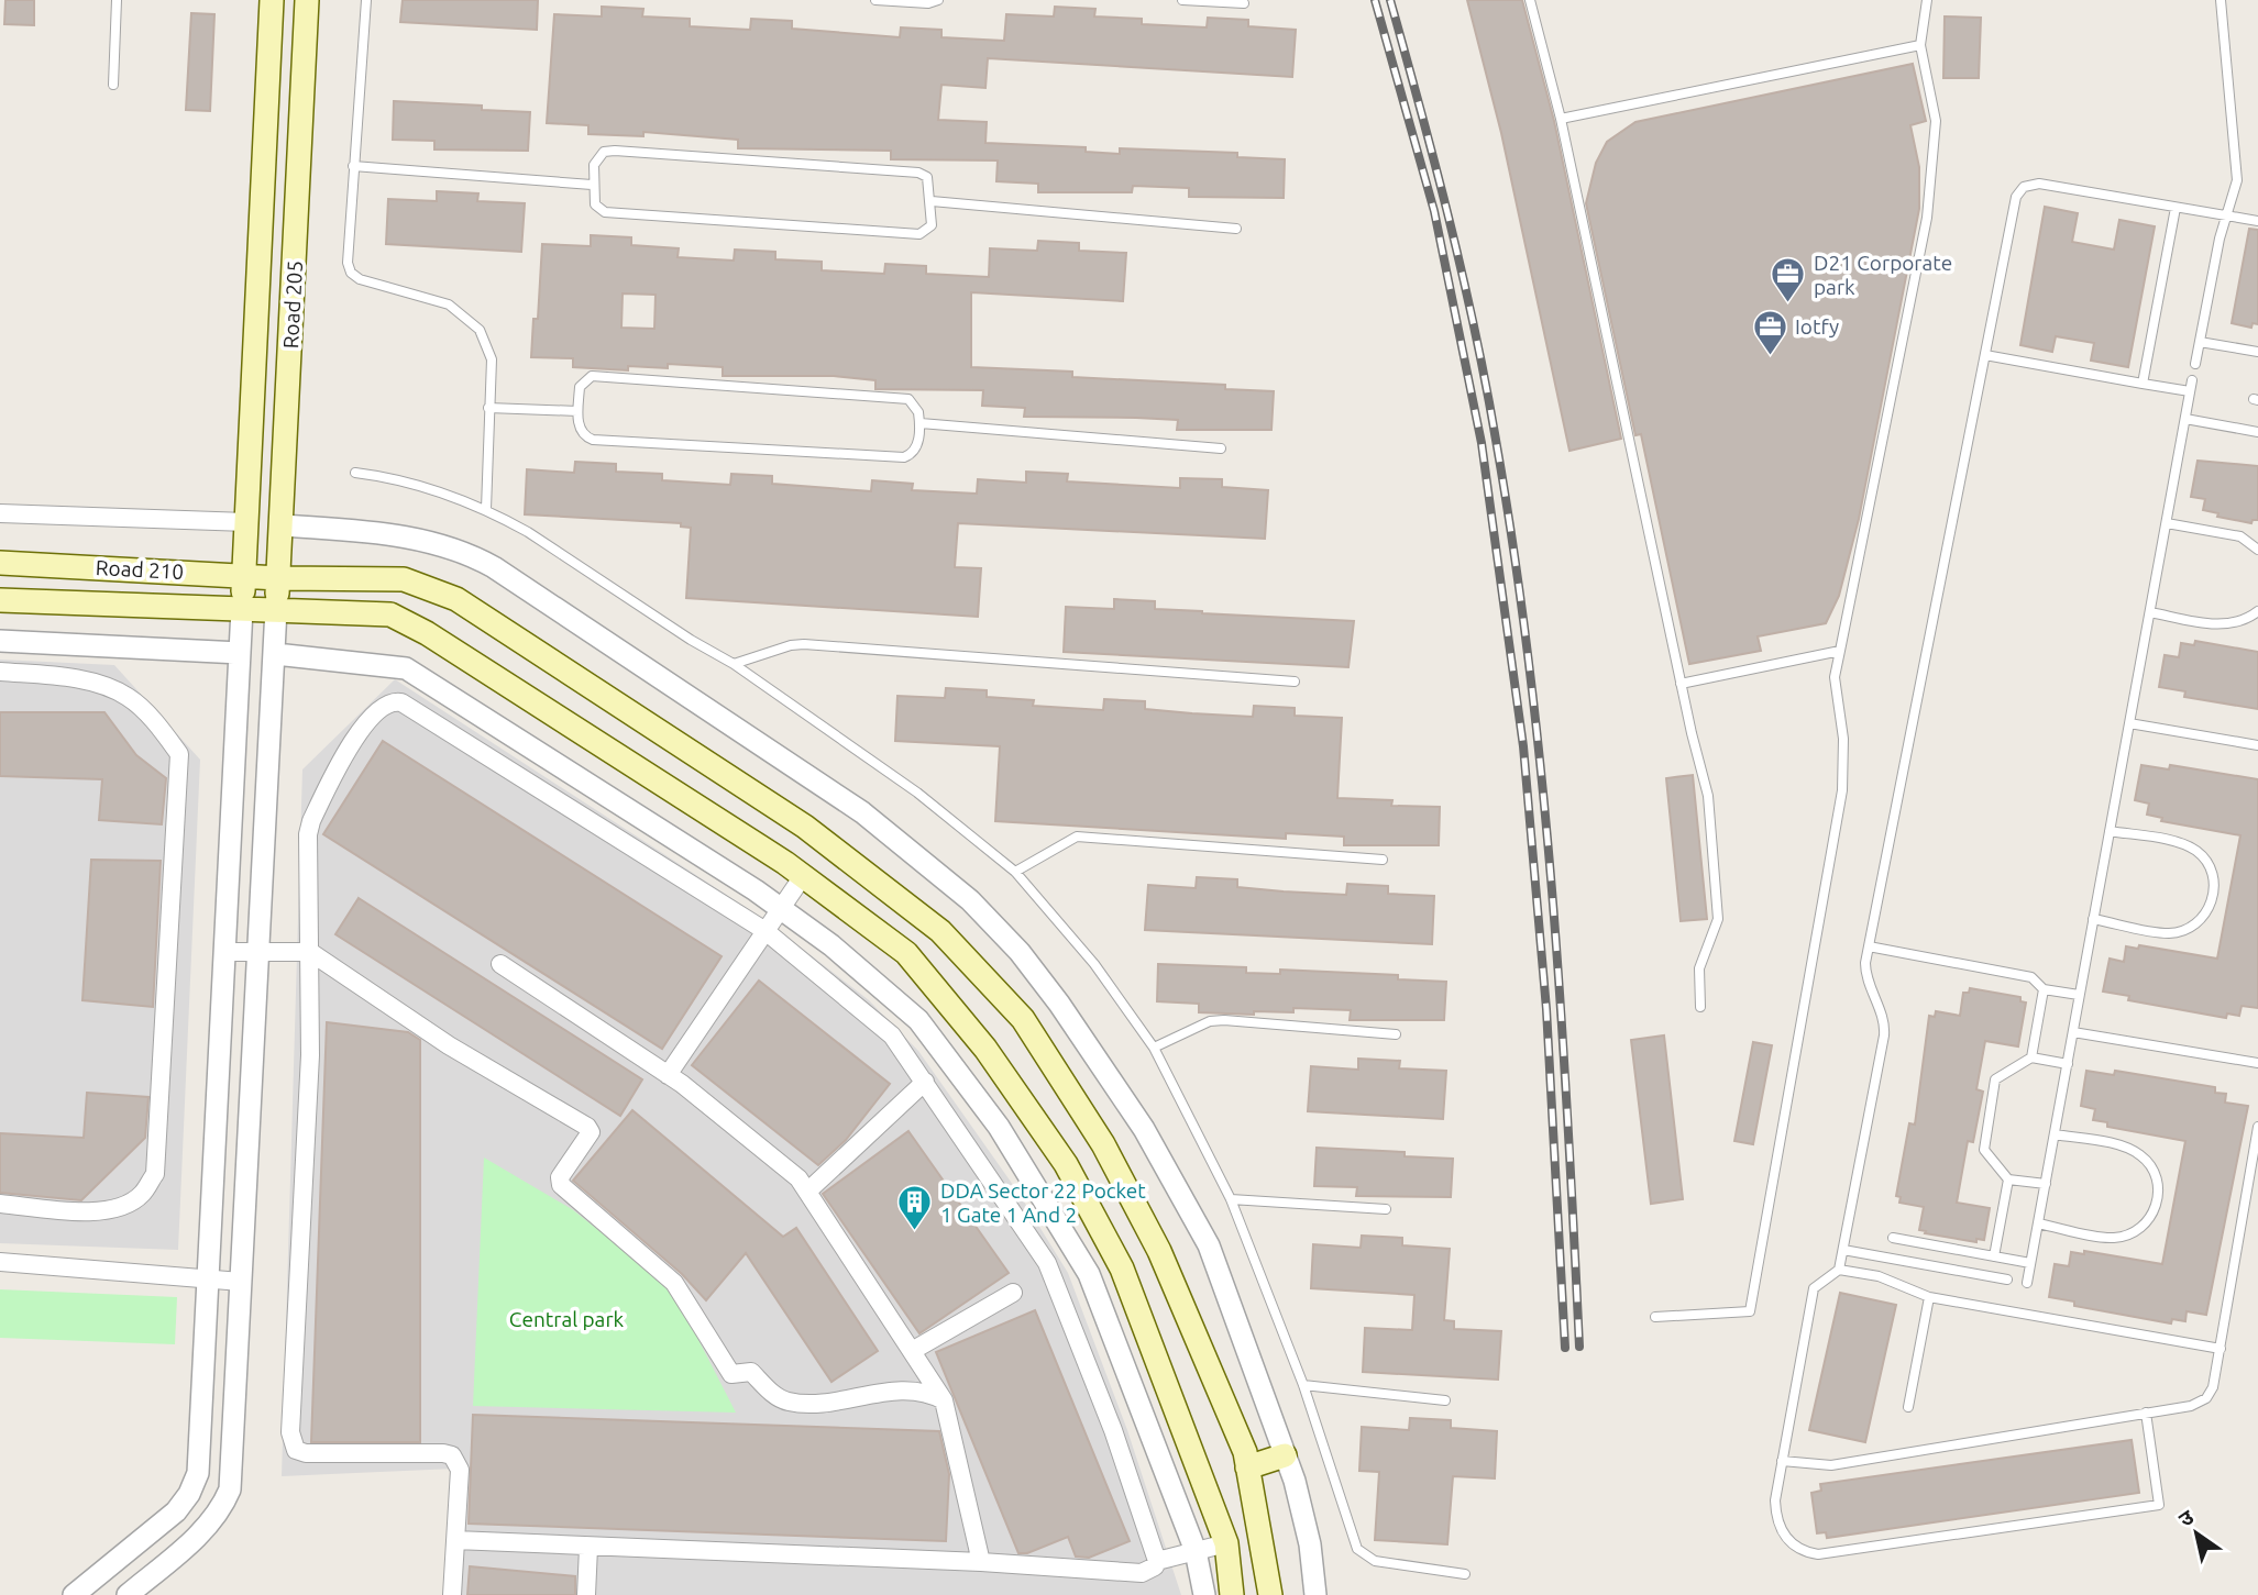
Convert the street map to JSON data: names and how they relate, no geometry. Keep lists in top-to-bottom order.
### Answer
{
  "streets": {
    "main road": ["Road 205", "Road 210"]
  },
  "crossings": [
    ["Road 205", "Road 210"]
  ],
  "parks": ["Central park"],
  "places": {
    "office": ["D21 Corporate park", "Iotfy"],
    "building": ["DDA Sector 22 Pocket 1 Gate 1 And 2"]
  },
  "north": "top left"
}
